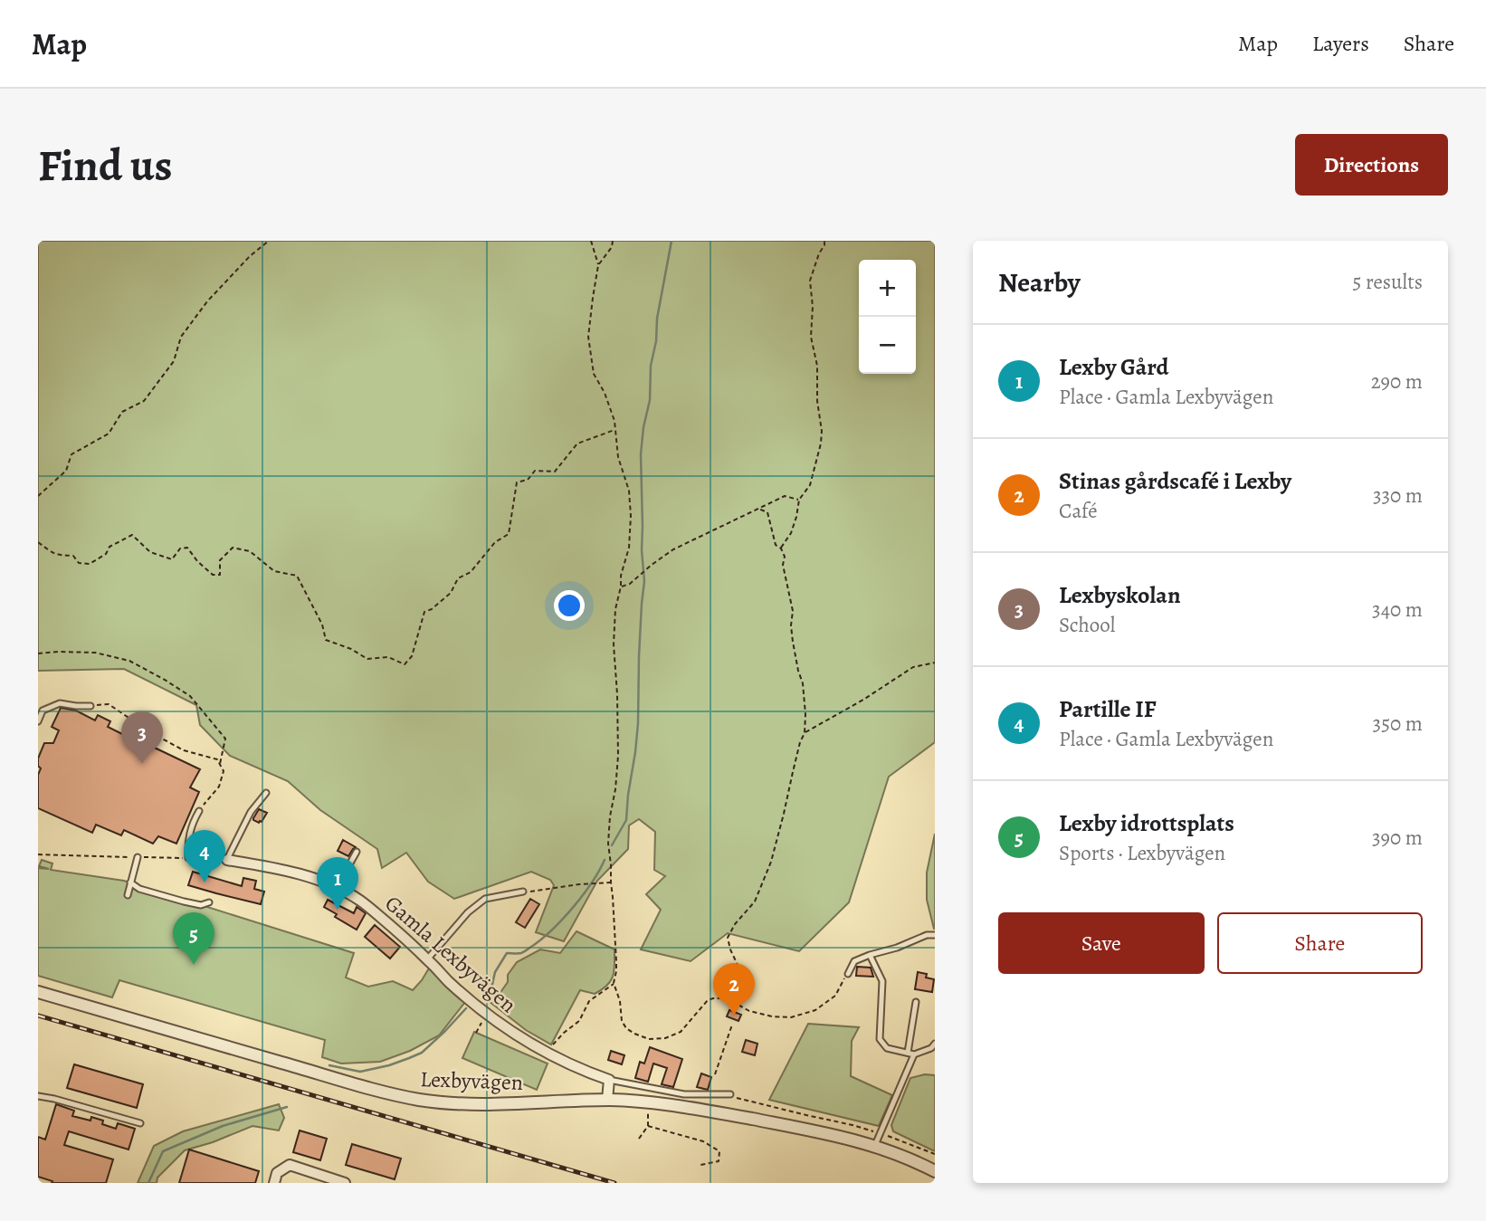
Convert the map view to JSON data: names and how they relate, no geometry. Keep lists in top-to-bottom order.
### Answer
{
  "streets": {
    "street": ["Gamla Lexbyvägen", "Lexbyvägen"]
  },
  "page": {
    "header": "Map",
    "nav": ["Map", "Layers", "Share"],
    "buttons": [
      "Directions",
      ["Save", "Share"]
    ],
    "title": "Find us",
    "heading": ["Nearby", "5 results"],
    "map_buttons": ["+", "−"],
    "list": [
      {
        "mark": "1",
        "name": "Lexby Gård",
        "note": "Place · Gamla Lexbyvägen",
        "value": "290 m"
      },
      {
        "mark": "2",
        "name": "Stinas gårdscafé i Lexby",
        "note": "Café",
        "value": "330 m"
      },
      {
        "mark": "3",
        "name": "Lexbyskolan",
        "note": "School",
        "value": "340 m"
      },
      {
        "mark": "4",
        "name": "Partille IF",
        "note": "Place · Gamla Lexbyvägen",
        "value": "350 m"
      },
      {
        "mark": "5",
        "name": "Lexby idrottsplats",
        "note": "Sports · Lexbyvägen",
        "value": "390 m"
      }
    ],
    "pins": [
      "3",
      "4",
      "1",
      "5",
      "2"
    ]
  }
}
